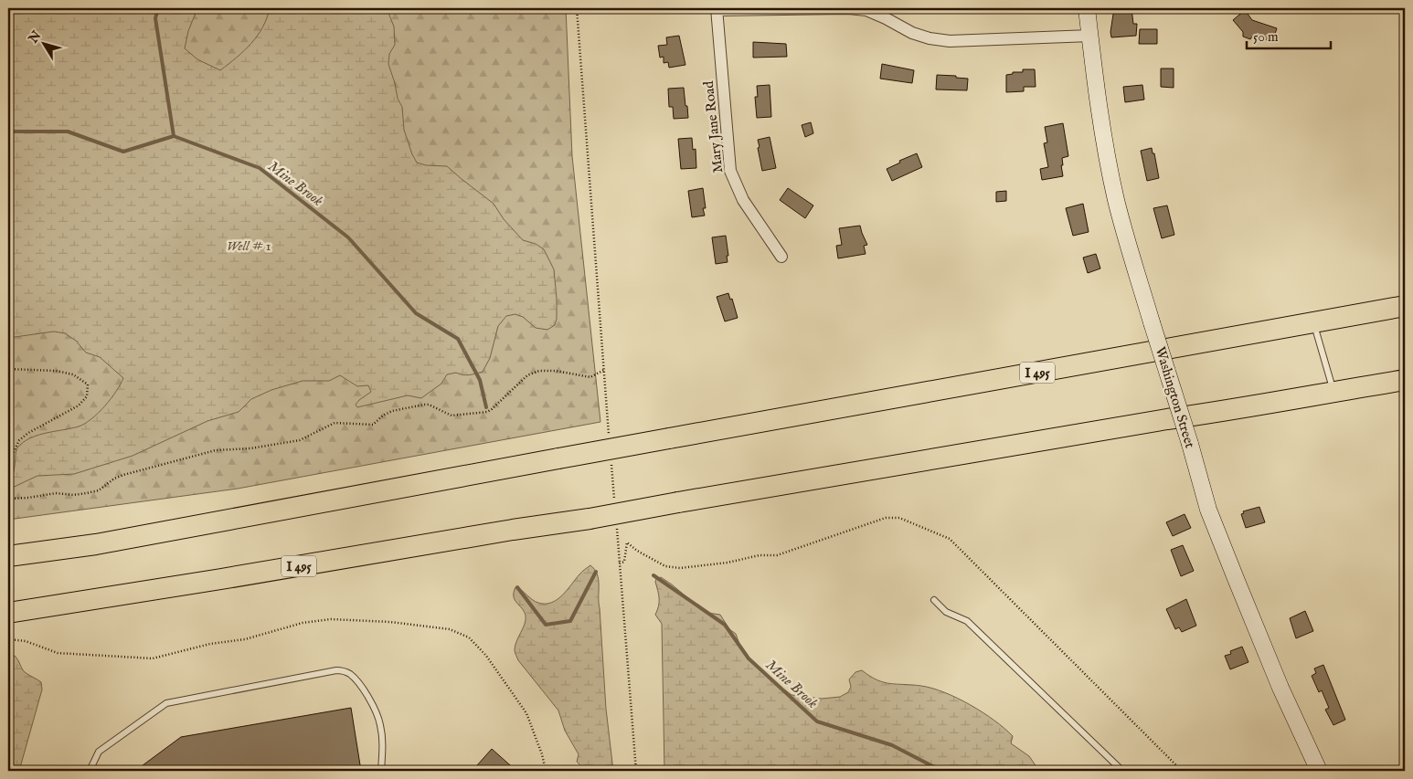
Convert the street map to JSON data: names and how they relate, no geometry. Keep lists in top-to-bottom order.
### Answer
{
  "streets": {
    "highway": ["I 495"],
    "main road": ["Washington Street"],
    "street": ["Mary Jane Road"]
  },
  "water": ["Mine Brook"],
  "parks": ["Well # 1"],
  "scale_bar": "50 m",
  "north": "top left"
}
